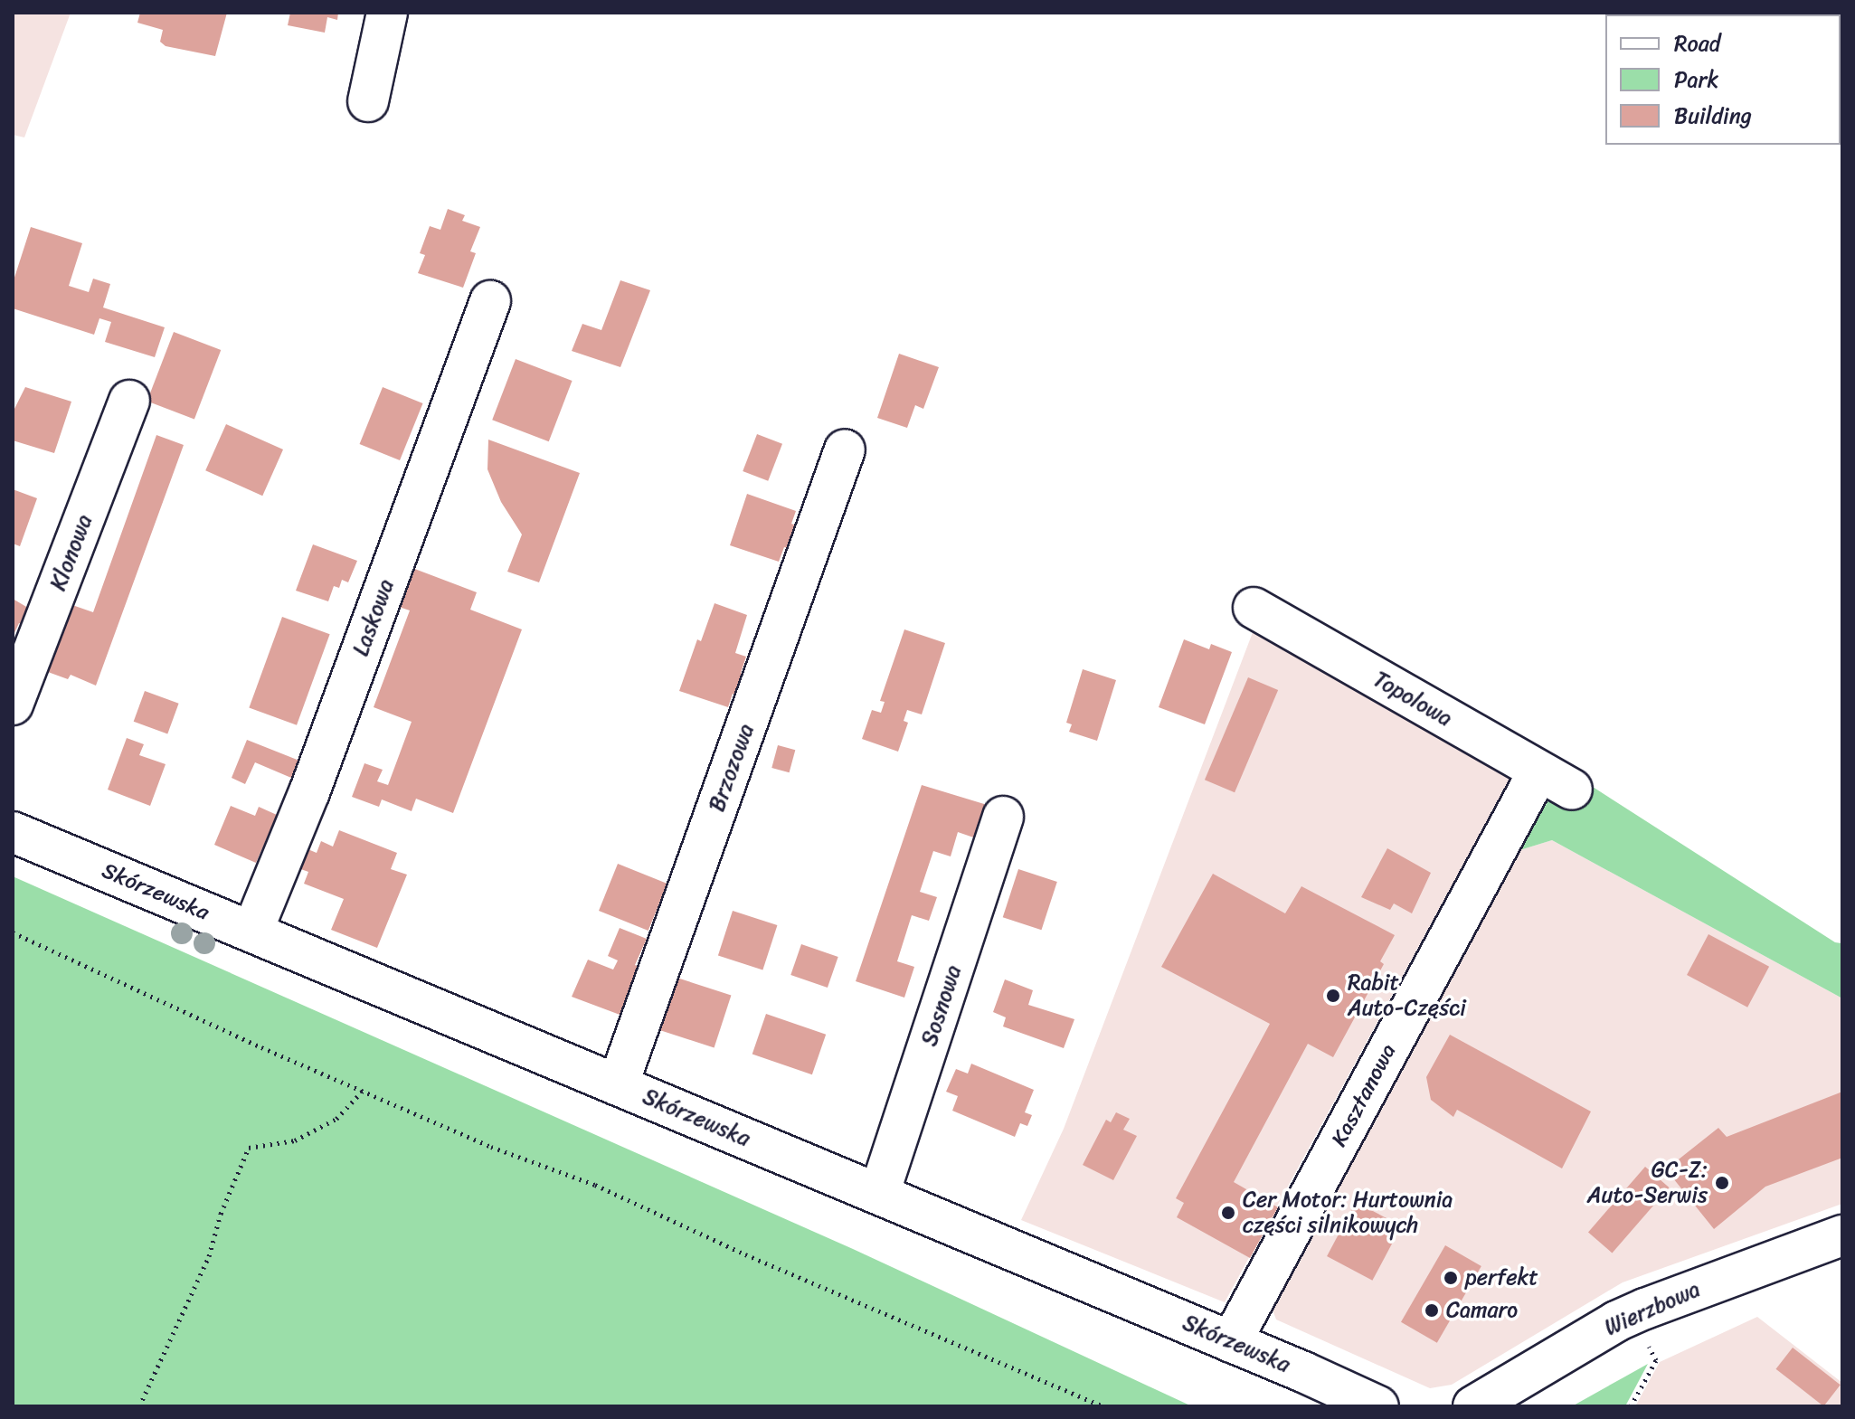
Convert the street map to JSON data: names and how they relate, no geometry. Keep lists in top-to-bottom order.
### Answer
{
  "streets": {
    "street": [
      "Klonowa",
      "Laskowa",
      "Topolowa",
      "Brzozowa",
      "Skórzewska",
      "Sosnowa",
      "Kasztanowa",
      "Wierzbowa"
    ]
  },
  "crossings": [
    ["Laskowa", "Skórzewska"],
    ["Topolowa", "Kasztanowa"],
    ["Brzozowa", "Skórzewska"],
    ["Skórzewska", "Sosnowa"],
    ["Skórzewska", "Kasztanowa"]
  ],
  "places": [
    "Rabit Auto-Części",
    "GC-Z: Auto-Serwis",
    "Cer Motor: Hurtownia części silnikowych",
    "perfekt",
    "Camaro"
  ],
  "legend": ["Road", "Park", "Building"]
}
